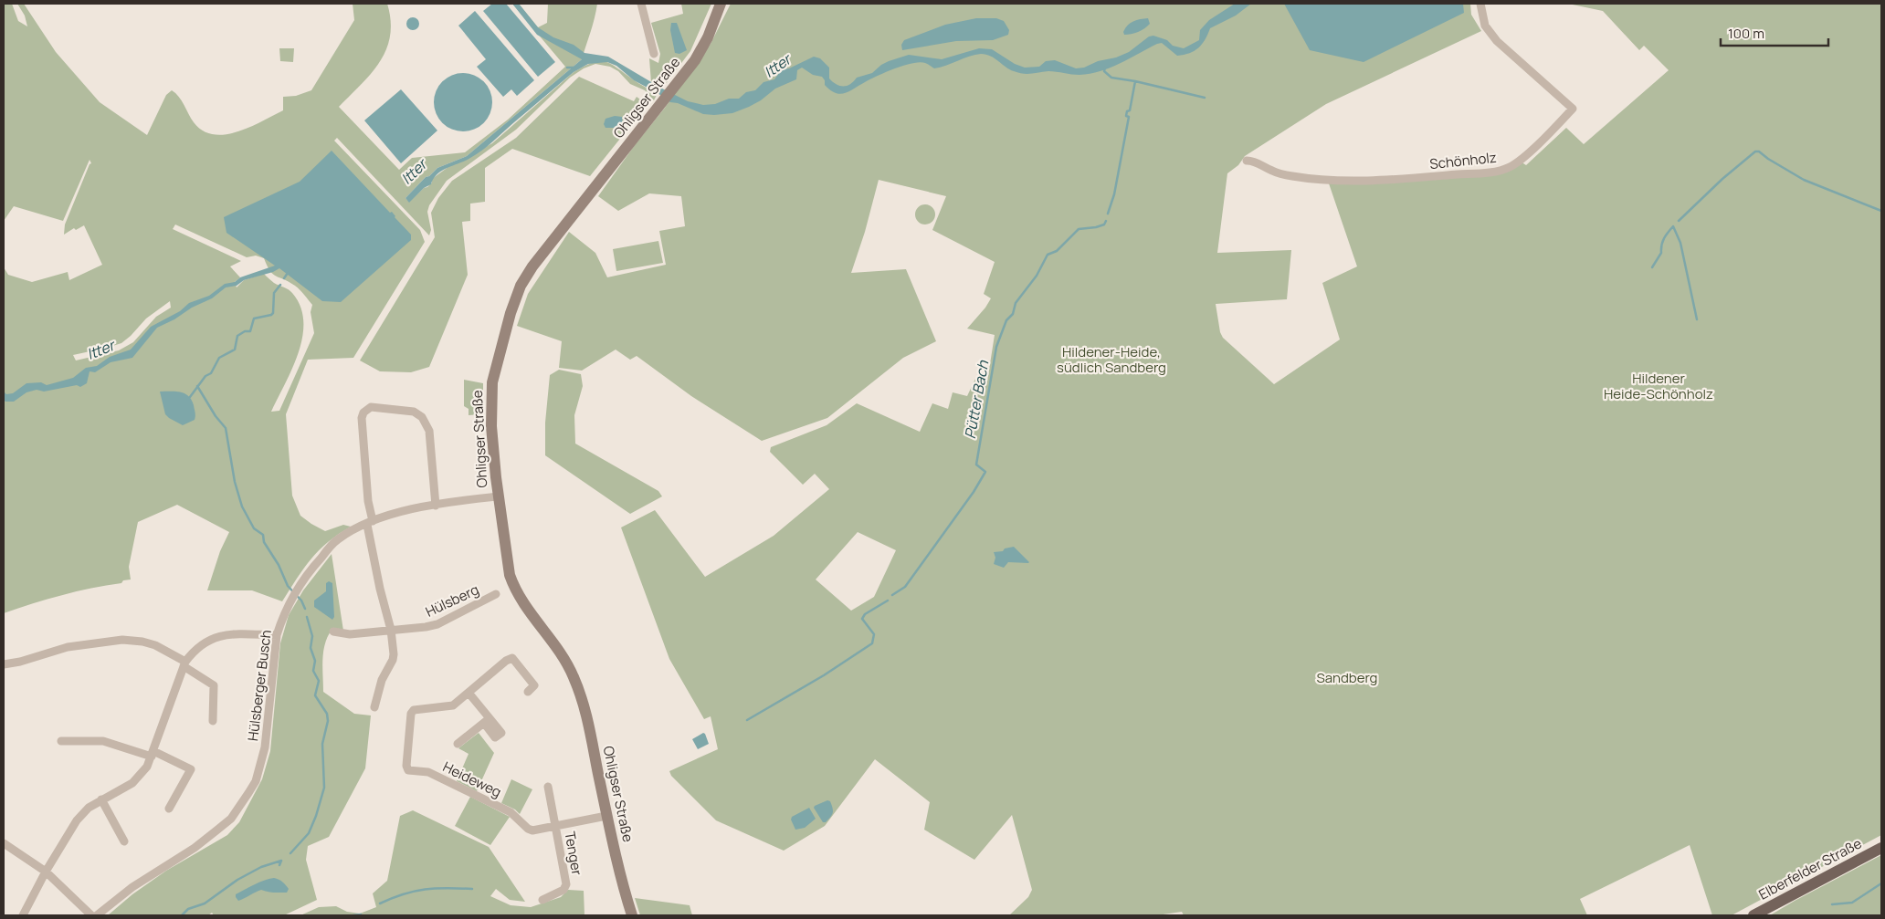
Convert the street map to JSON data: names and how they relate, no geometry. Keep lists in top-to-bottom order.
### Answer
{
  "streets": {
    "main road": ["Ohligser Straße", "Elberfelder Straße"],
    "street": [
      "Schönholz",
      "Hülsberg",
      "Hülsberger Busch",
      "Heideweg",
      "Tenger"
    ]
  },
  "crossings": [
    ["Ohligser Straße", "Hülsberger Busch"],
    ["Ohligser Straße", "Heideweg"],
    ["Heideweg", "Tenger"]
  ],
  "water": ["Itter", "Pütter Bach"],
  "parks": ["Hildener-Heide, südlich Sandberg", "Hildener Heide-Schönholz", "Sandberg"],
  "scale_bar": "100 m"
}
